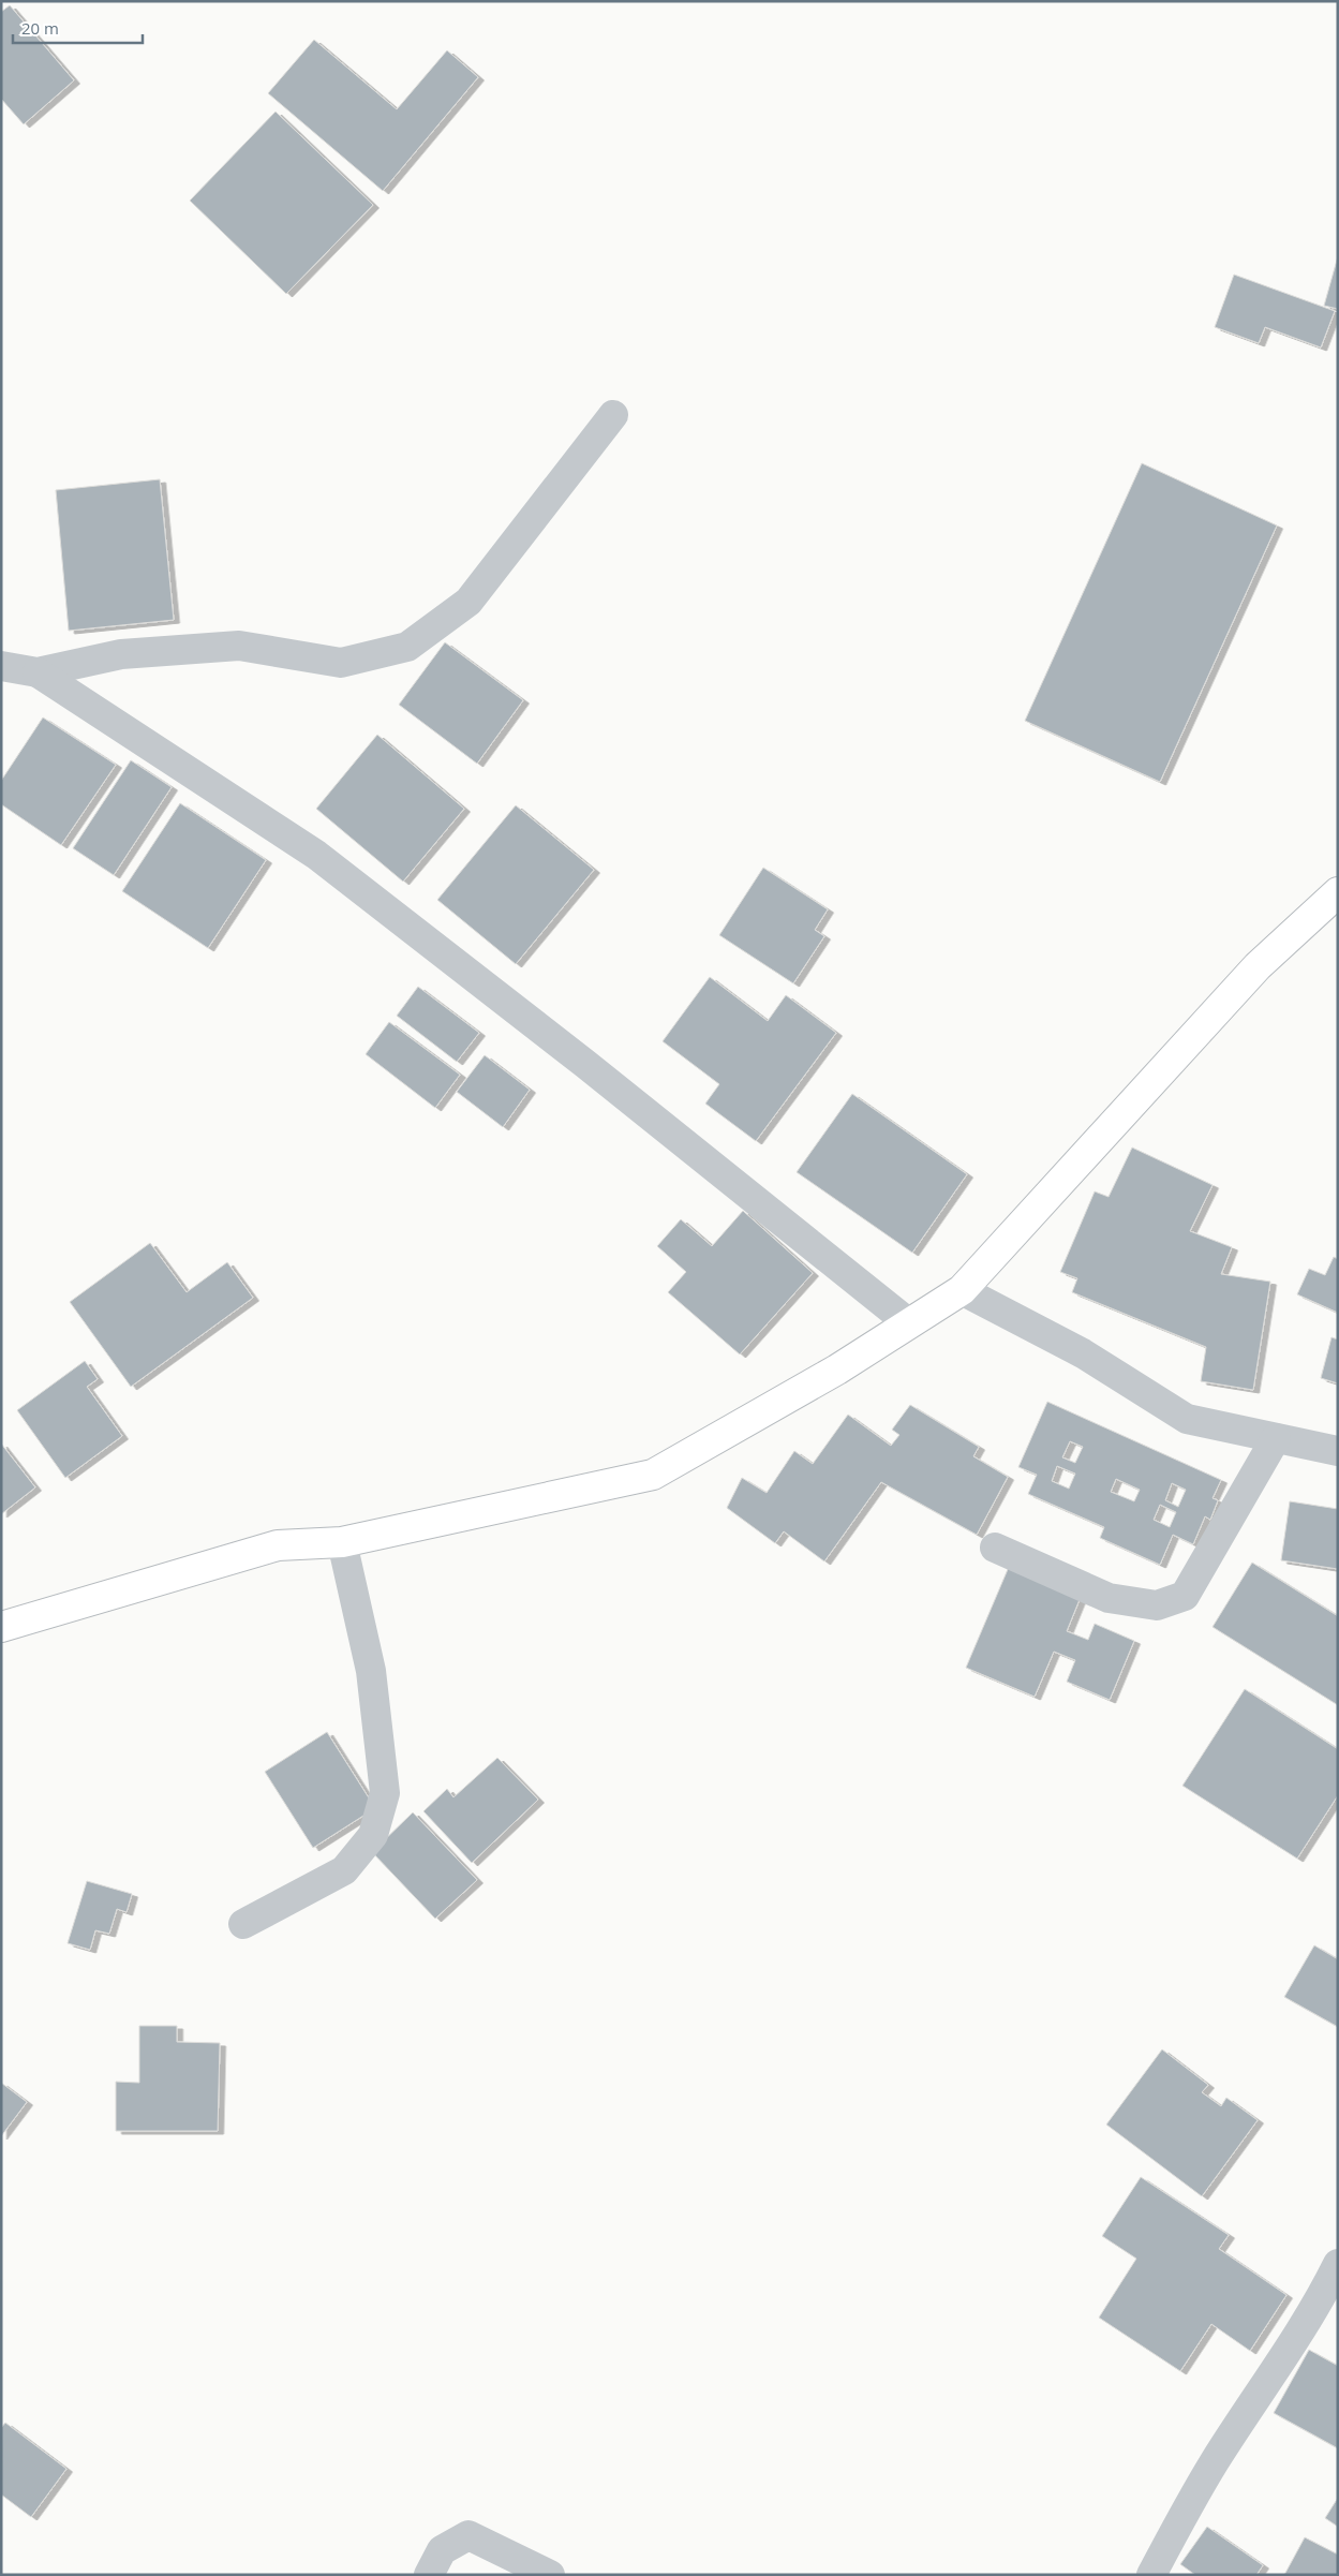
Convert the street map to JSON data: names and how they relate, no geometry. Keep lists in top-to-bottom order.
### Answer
{
  "scale_bar": "20 m"
}
